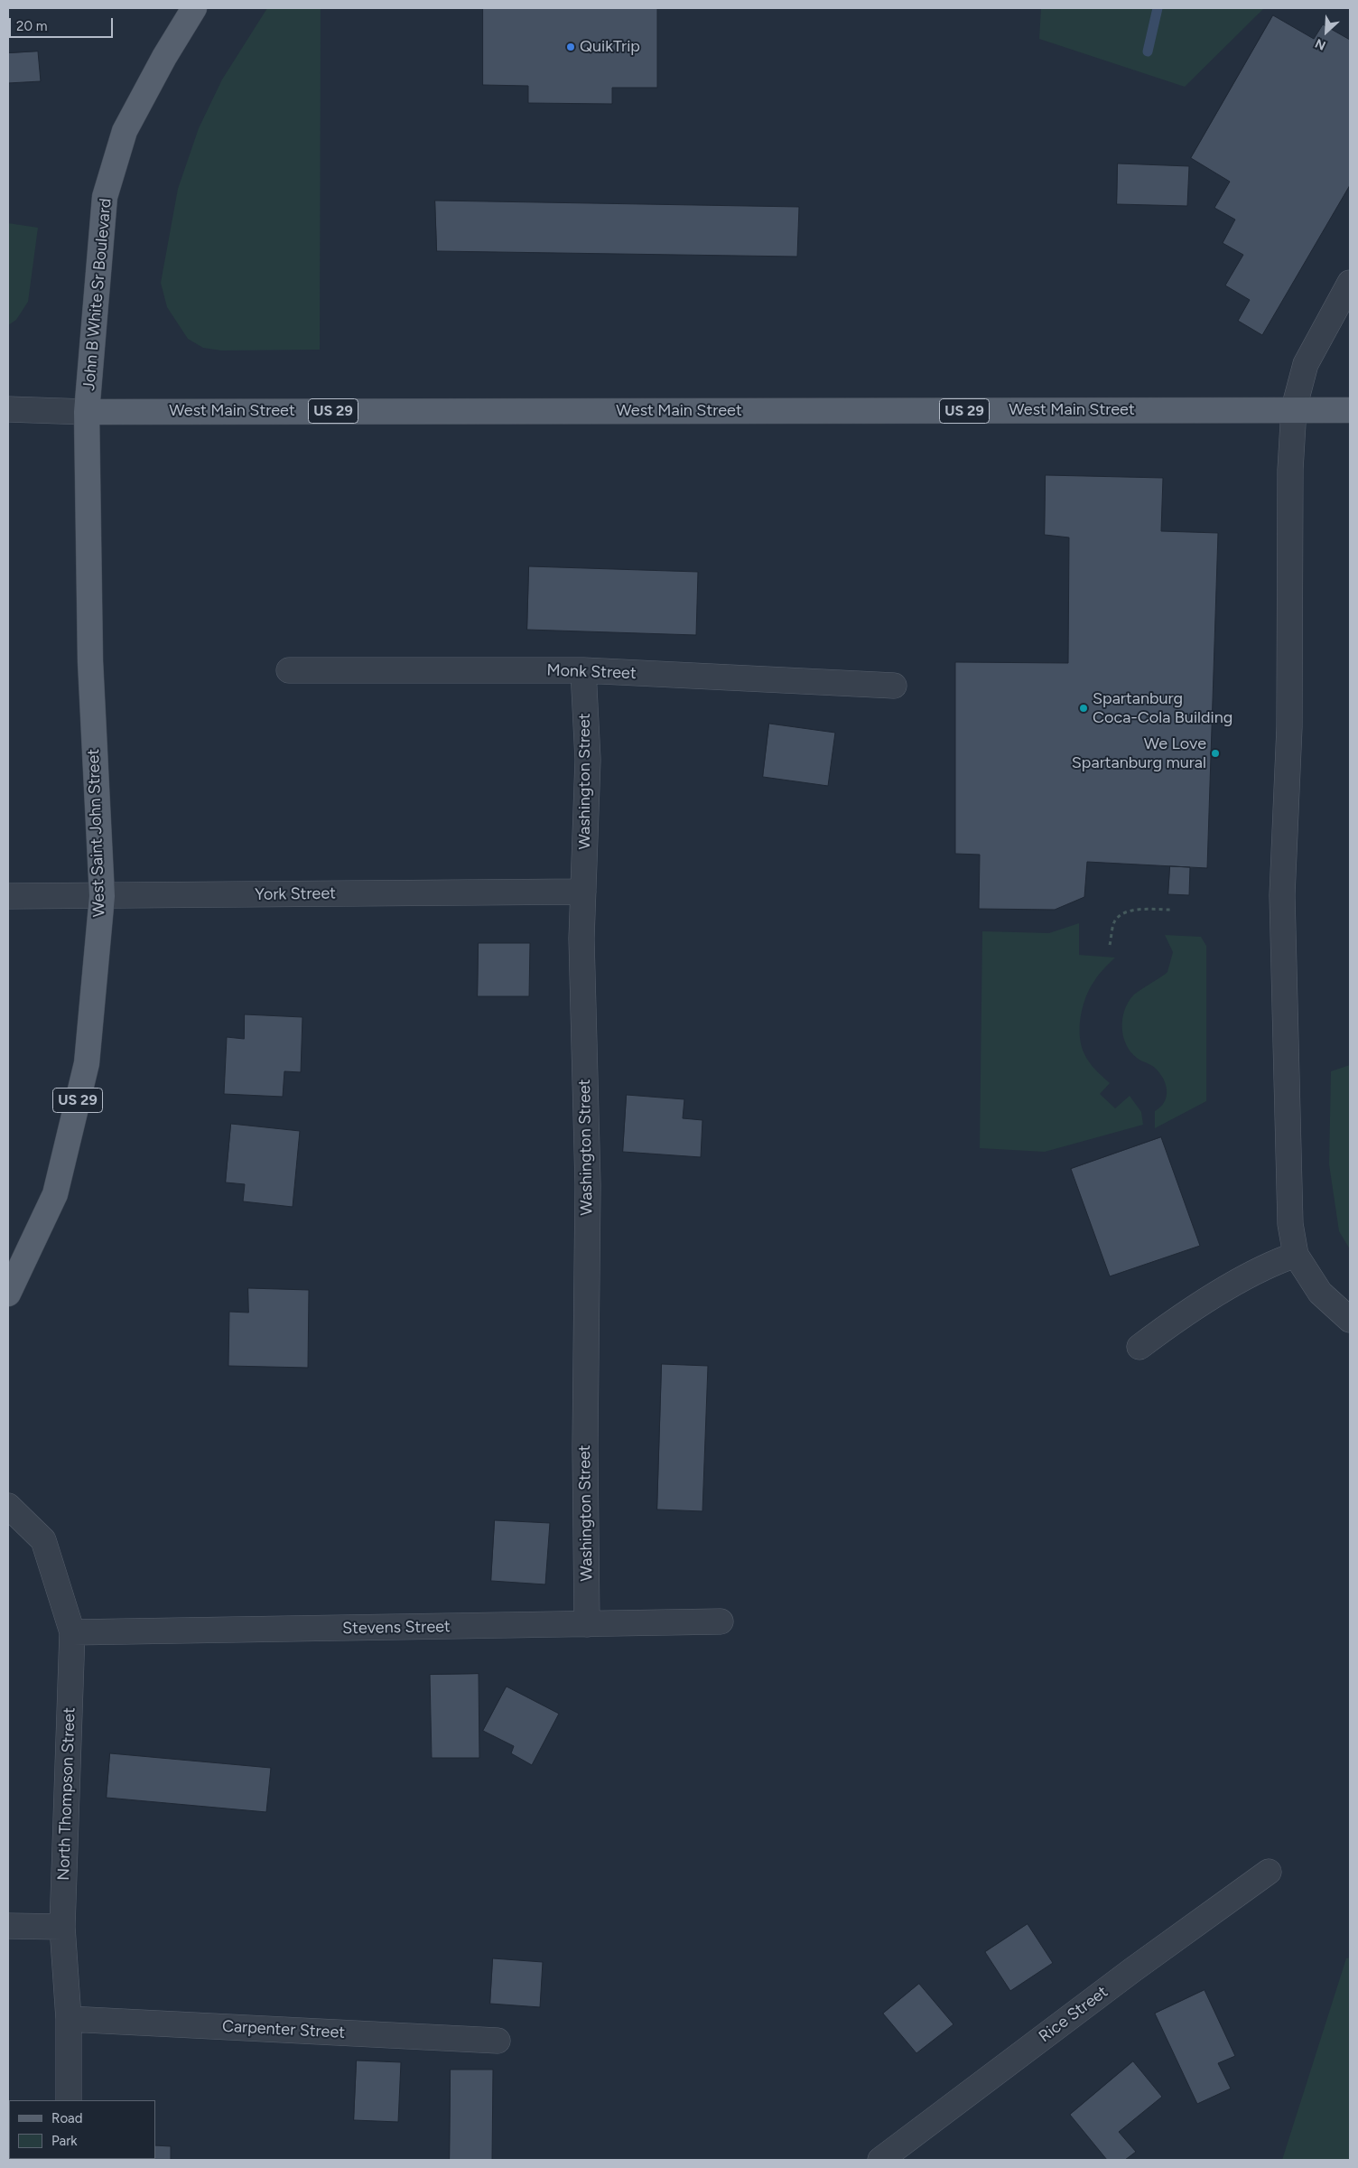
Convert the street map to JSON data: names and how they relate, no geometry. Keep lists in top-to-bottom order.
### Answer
{
  "streets": {
    "main road": [
      "John B White Sr Boulevard",
      "West Main Street",
      "US 29",
      "West Saint John Street"
    ],
    "street": [
      "Monk Street",
      "Washington Street",
      "York Street",
      "Stevens Street",
      "North Thompson Street",
      "Rice Street",
      "Carpenter Street"
    ]
  },
  "crossings": [
    ["John B White Sr Boulevard", "West Main Street"],
    ["John B White Sr Boulevard", "West Saint John Street"],
    ["West Main Street", "West Saint John Street"],
    ["Monk Street", "Washington Street"],
    ["Washington Street", "York Street"],
    ["Washington Street", "Stevens Street"],
    ["West Saint John Street", "York Street"],
    ["Stevens Street", "North Thompson Street"],
    ["North Thompson Street", "Carpenter Street"]
  ],
  "places": ["QuikTrip", "Spartanburg Coca-Cola Building", "We Love Spartanburg mural"],
  "legend": ["Road", "Park"],
  "scale_bar": "20 m",
  "north": "bottom left"
}
